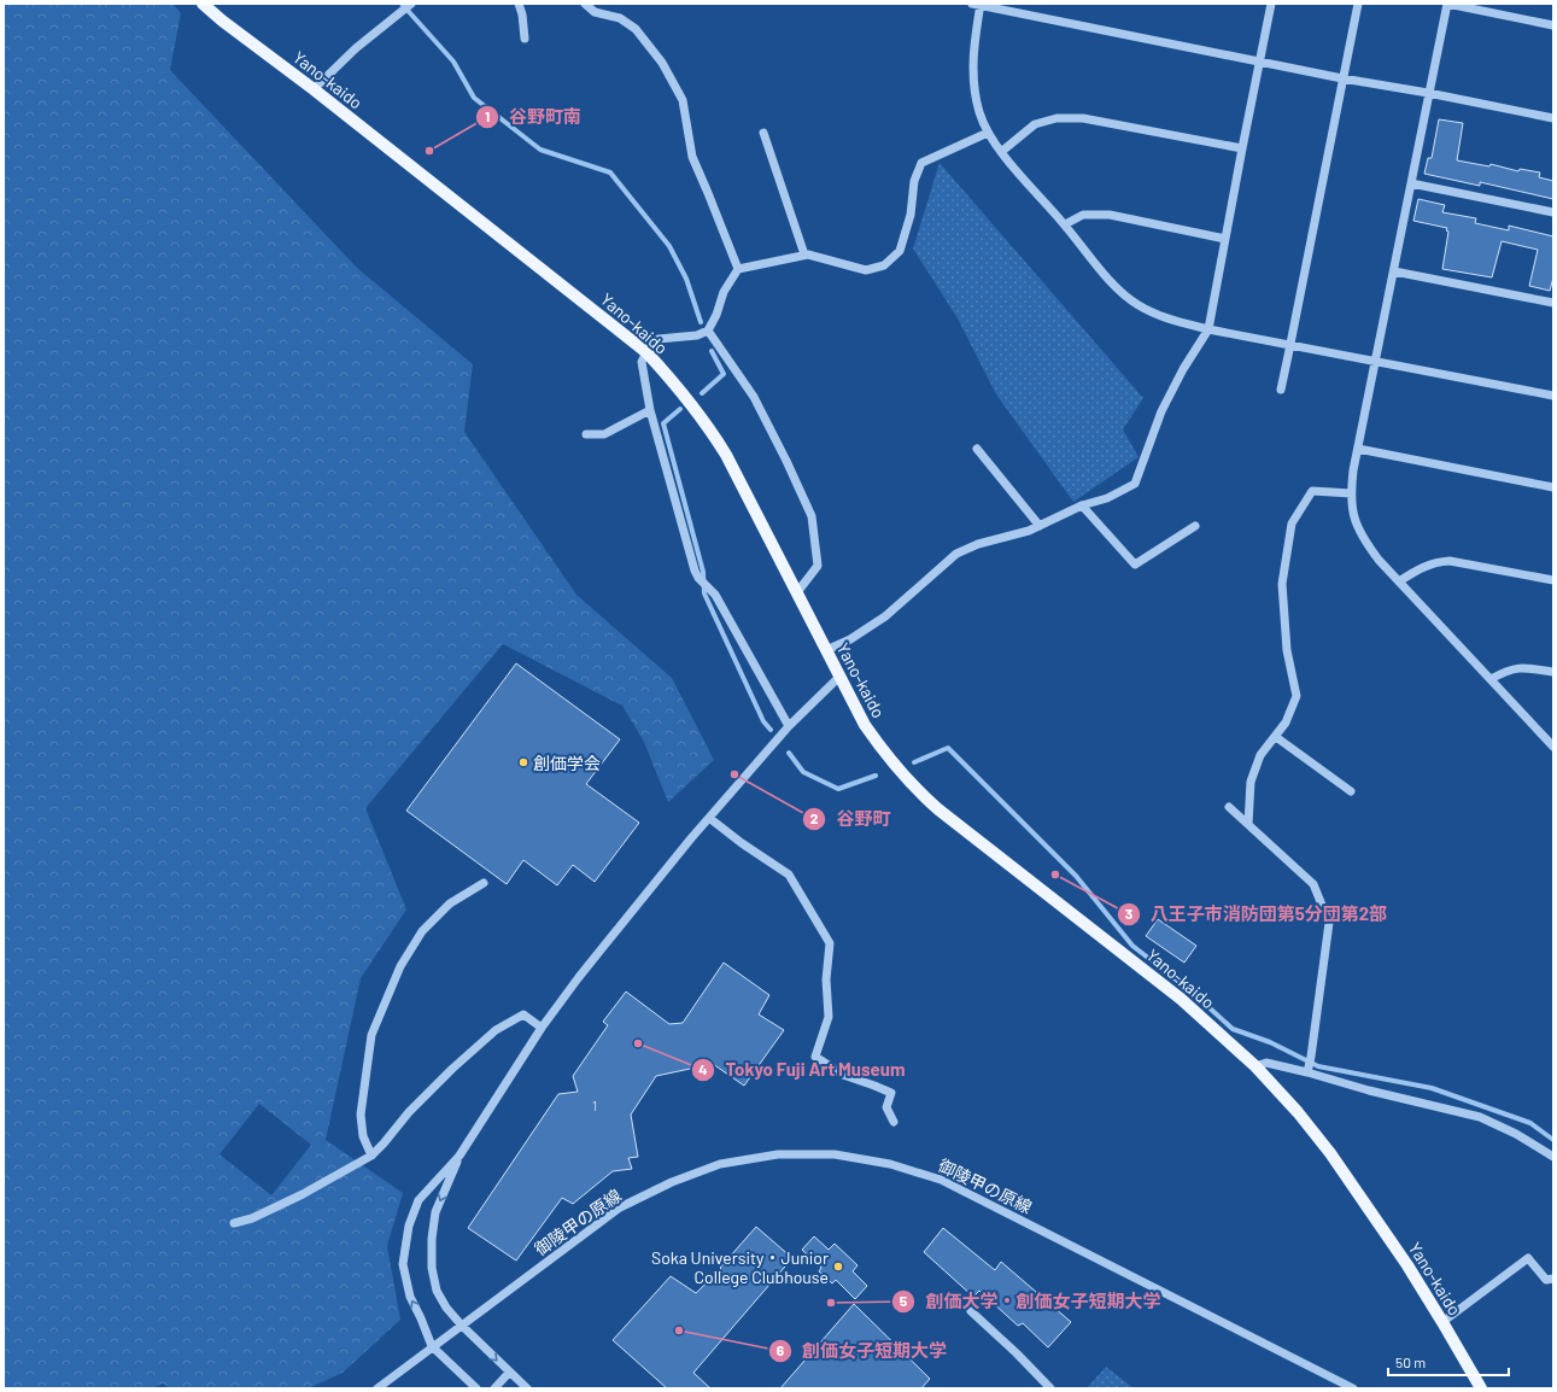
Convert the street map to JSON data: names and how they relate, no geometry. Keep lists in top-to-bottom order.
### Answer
{
  "streets": {
    "main road": ["Yano-kaido"],
    "street": ["御陵甲の原線"]
  },
  "places": [
    "谷野町南",
    "創価学会",
    "谷野町",
    "八王子市消防団第5分団第2部",
    "Tokyo Fuji Art Museum",
    "Soka University・Junior College Clubhouse",
    "創価大学・創価女子短期大学",
    "創価女子短期大学"
  ],
  "house_numbers": ["1"],
  "scale_bar": "50 m"
}
